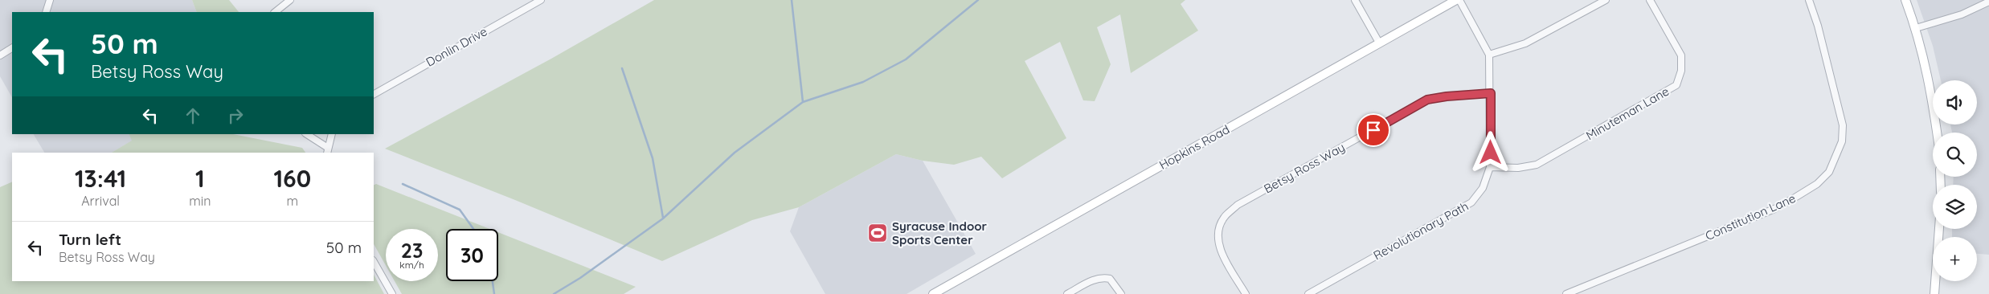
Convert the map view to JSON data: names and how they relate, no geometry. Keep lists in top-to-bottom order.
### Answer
{
  "streets": {
    "street": [
      "Donlin Drive",
      "Minuteman Lane",
      "Hopkins Road",
      "Betsy Ross Way",
      "Constitution Lane",
      "Revolutionary Path"
    ]
  },
  "crossings": [
    ["Minuteman Lane", "Revolutionary Path"],
    ["Hopkins Road", "Revolutionary Path"],
    ["Betsy Ross Way", "Revolutionary Path"]
  ],
  "places": {
    "sports": ["Syracuse Indoor Sports Center"]
  },
  "page": {
    "turn": ["50 m", "Betsy Ross Way"],
    "map_buttons": "+",
    "eta": [
      "13:41",
      "Arrival",
      "1",
      "min",
      "160",
      "m"
    ],
    "list": [
      {
        "name": "Turn left",
        "note": "Betsy Ross Way",
        "value": "50 m"
      }
    ],
    "speed": "23 km/h",
    "limit": "30"
  }
}
